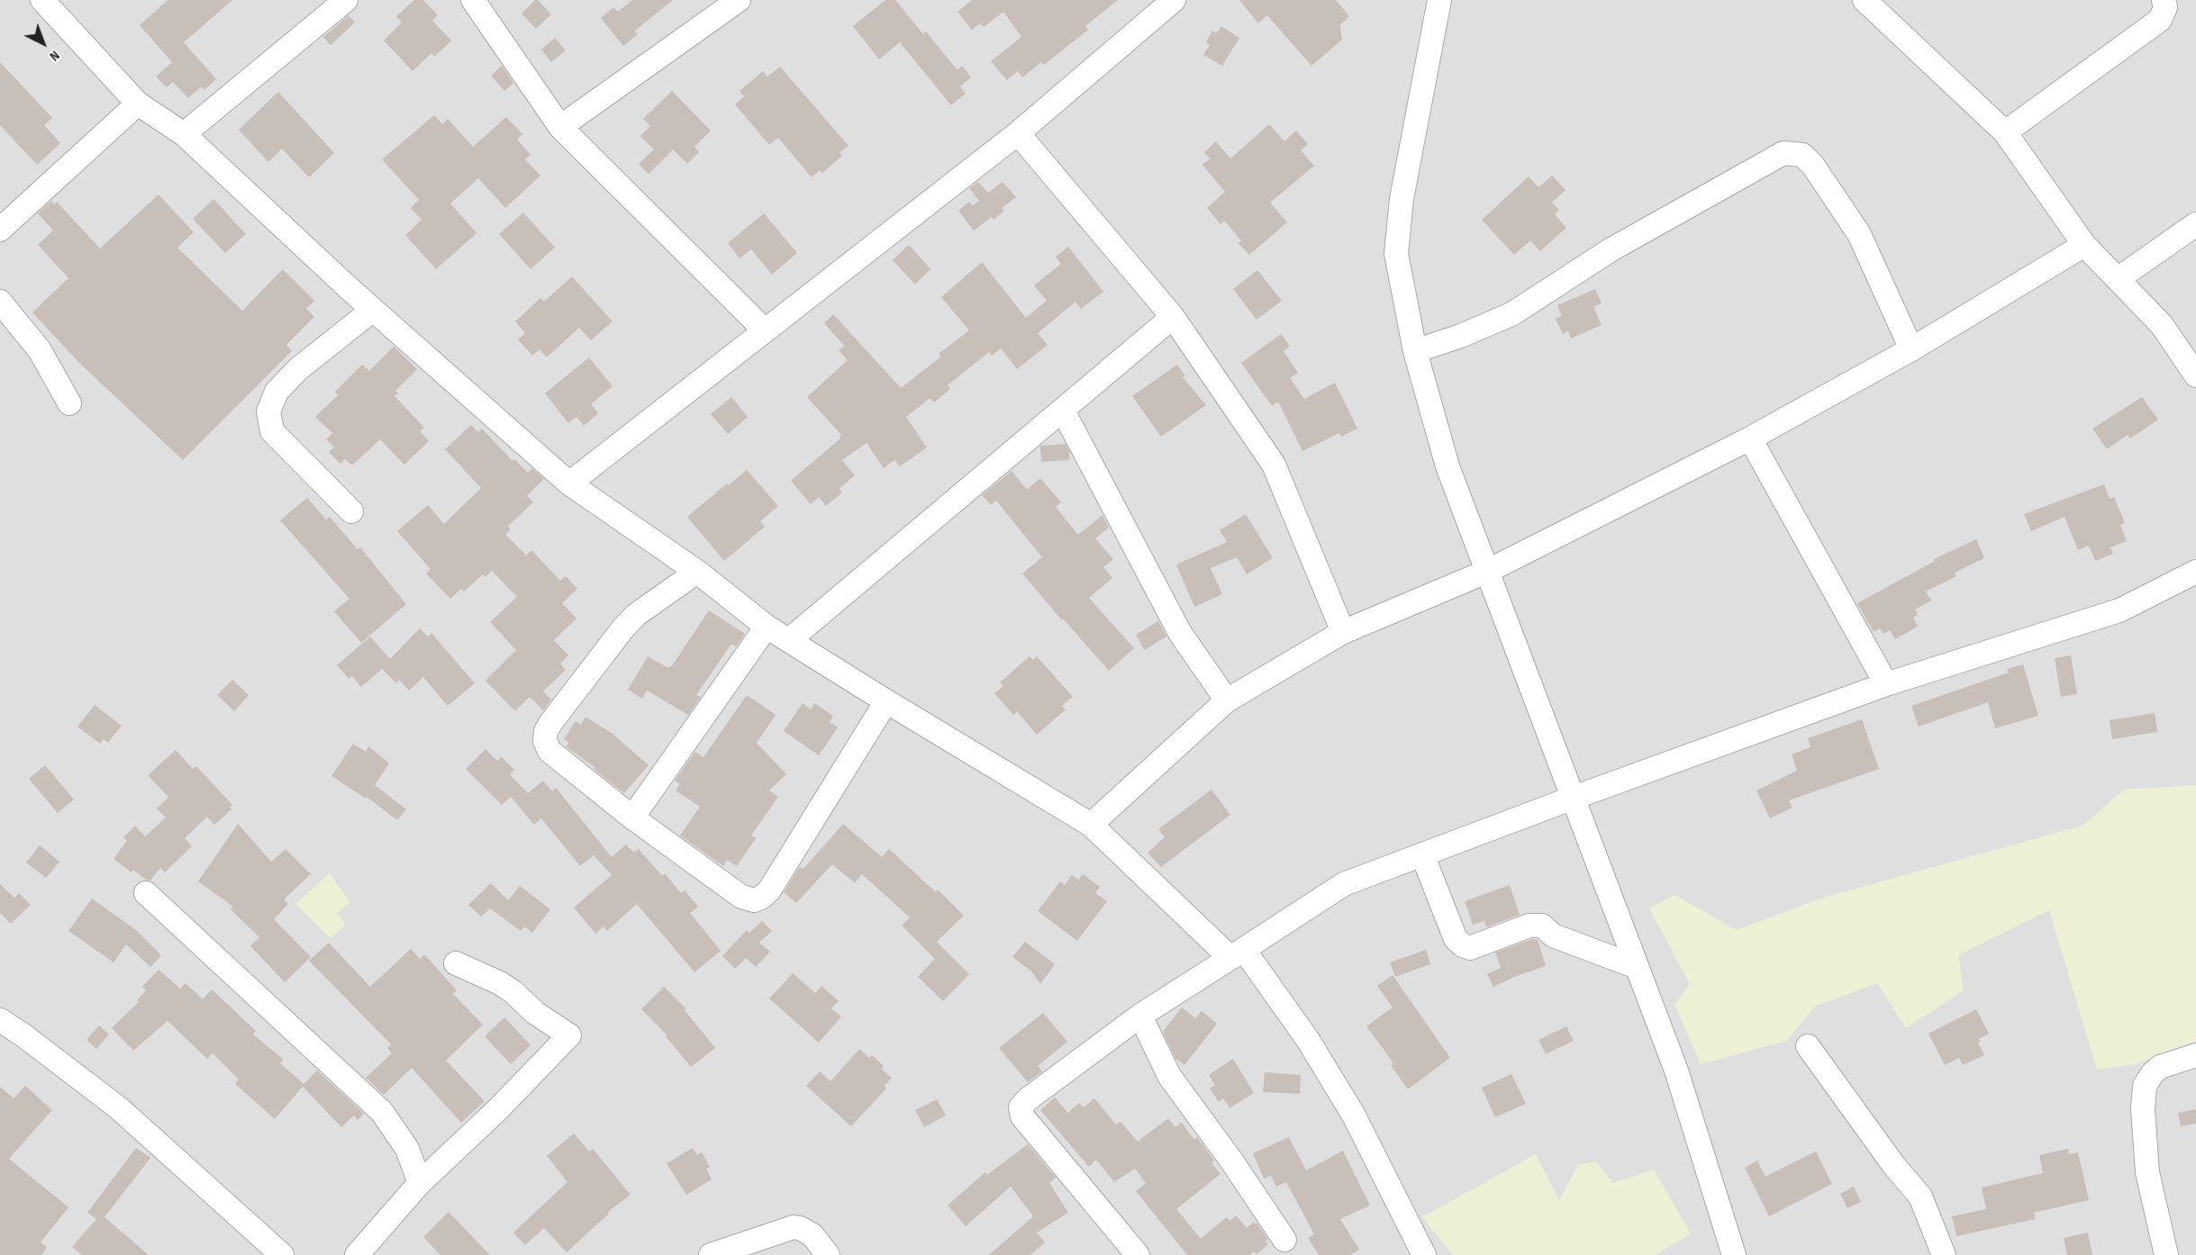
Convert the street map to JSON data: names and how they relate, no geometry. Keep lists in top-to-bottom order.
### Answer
{
  "north": "bottom right"
}
